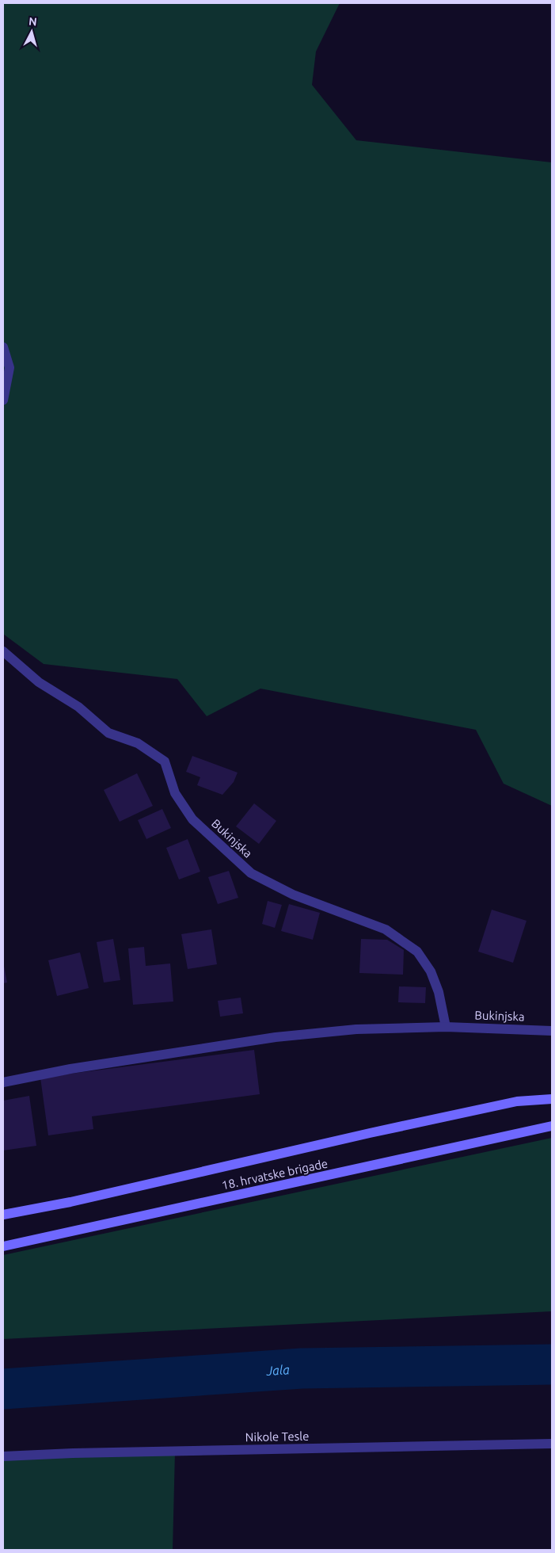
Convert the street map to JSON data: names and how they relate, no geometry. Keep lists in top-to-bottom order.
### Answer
{
  "streets": {
    "main road": ["18. hrvatske brigade"],
    "street": ["Bukinjska", "Nikole Tesle"]
  },
  "water": ["Jala"],
  "north": "top"
}
